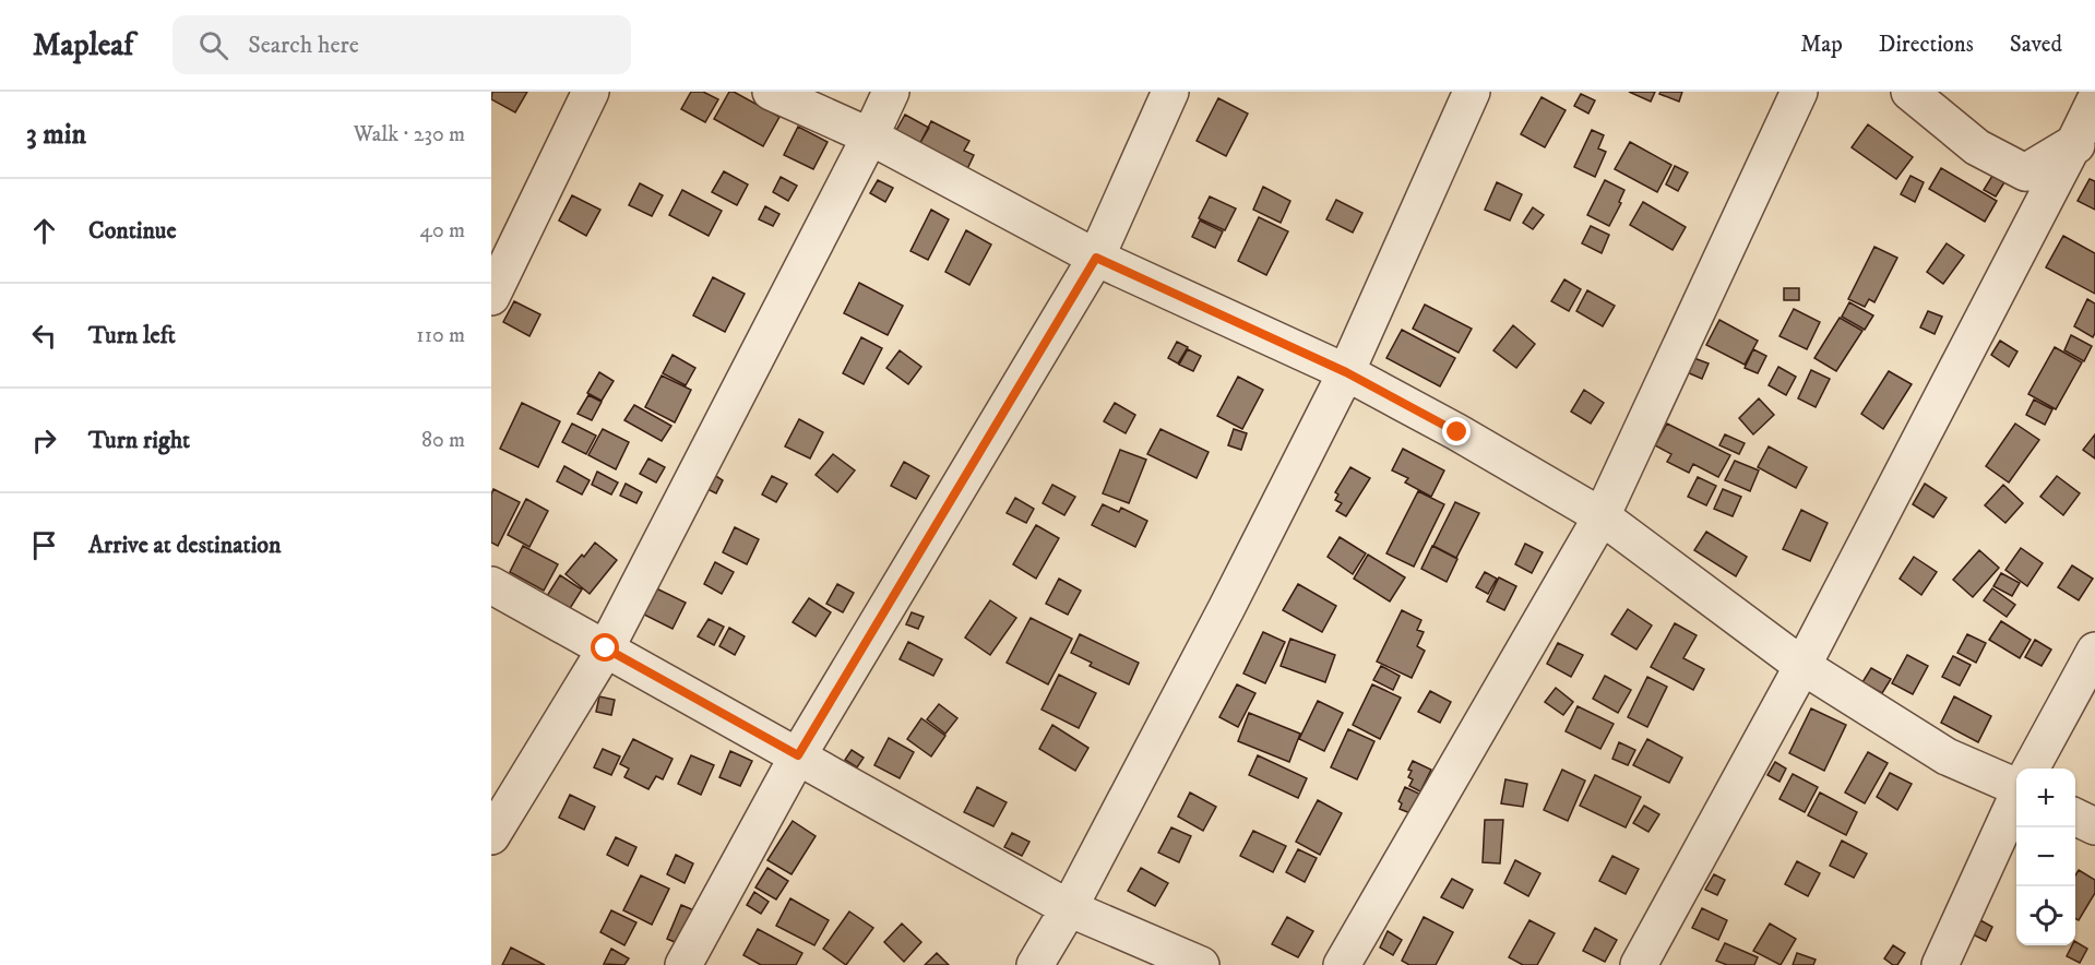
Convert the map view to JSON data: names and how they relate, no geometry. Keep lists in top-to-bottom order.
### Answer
{
  "page": {
    "header": "Mapleaf",
    "search": "Search here",
    "nav": ["Map", "Directions", "Saved"],
    "heading": ["3 min", "Walk · 230 m"],
    "list": [
      ["Continue", "40 m"],
      ["Turn left", "110 m"],
      ["Turn right", "80 m"],
      "Arrive at destination"
    ],
    "map_buttons": ["+", "−"]
  }
}
